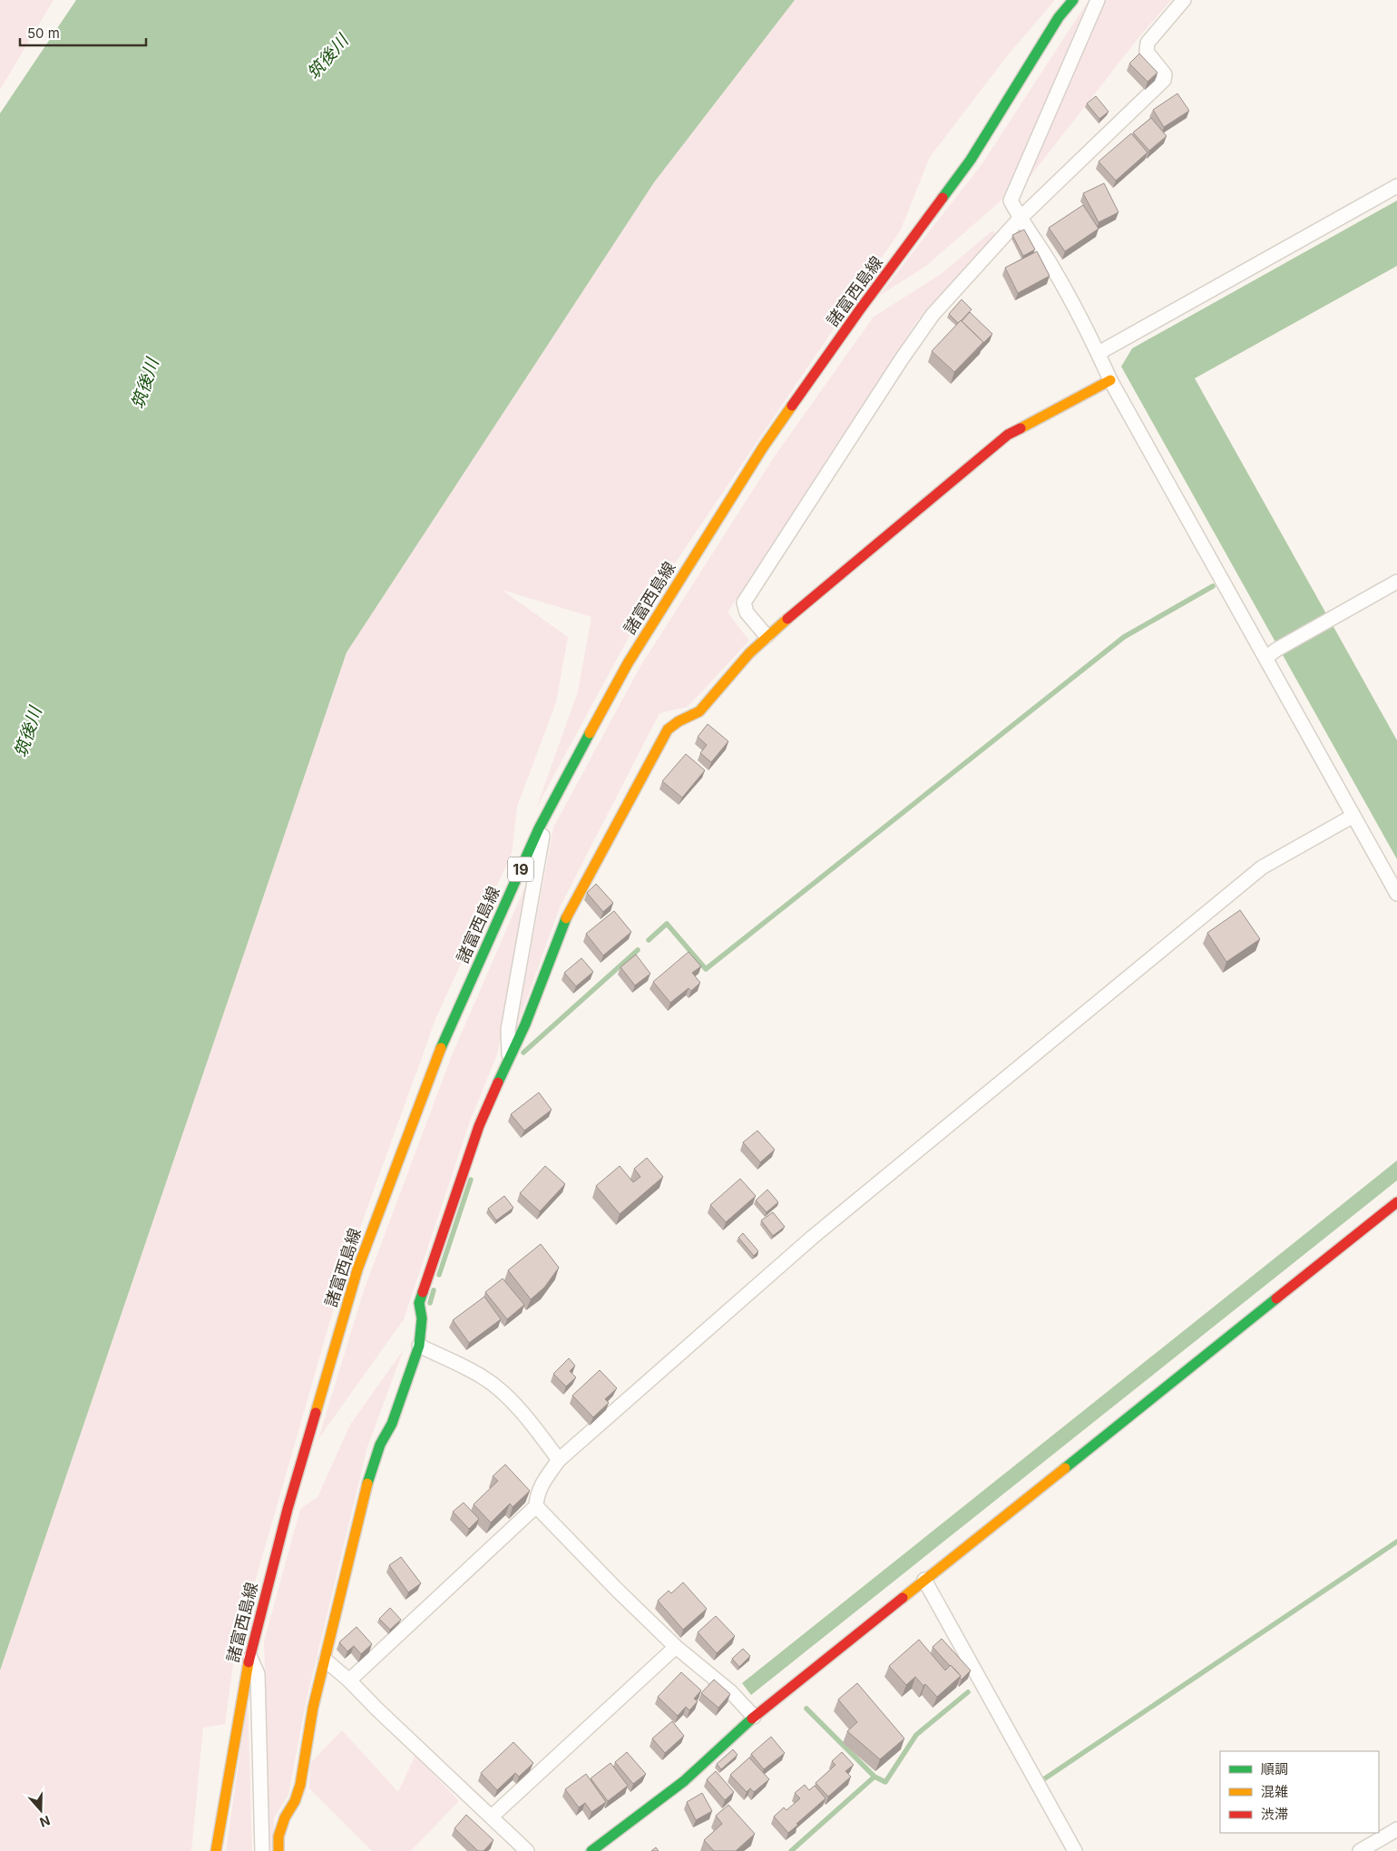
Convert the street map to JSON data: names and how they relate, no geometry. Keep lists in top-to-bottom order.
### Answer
{
  "streets": {
    "street": ["諸富西島線", "19"]
  },
  "water": ["筑後川"],
  "legend": ["順調", "混雑", "渋滞"],
  "scale_bar": "50 m",
  "north": "bottom"
}
